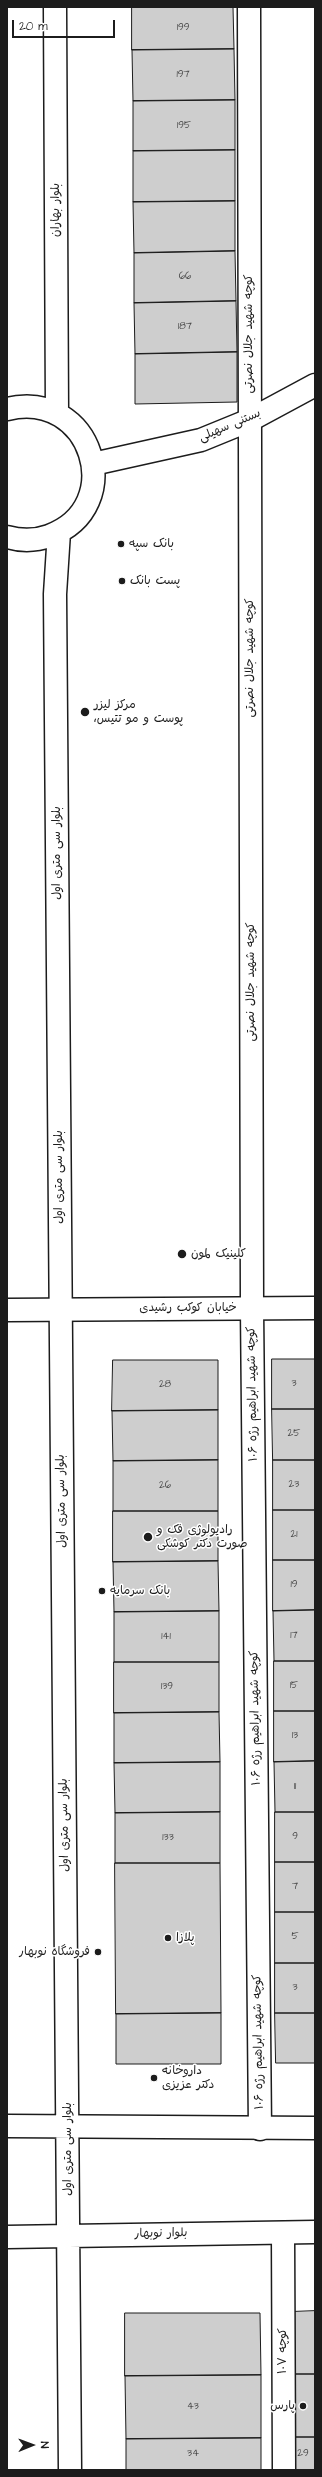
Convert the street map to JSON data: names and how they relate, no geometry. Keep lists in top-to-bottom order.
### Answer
{
  "streets": {
    "main road": [
      "بلوار بهاران",
      "کوچه شهید جلال نصرتی",
      "بستنی سهیلی",
      "بلوار سی متری اول",
      "خیابان کوکب رشیدی",
      "کوچه شهید ابراهیم رژه ۱۰۶",
      "بلوار نوبهار",
      "کوچه ۱۰۷"
    ]
  },
  "crossings": [
    ["کوچه شهید جلال نصرتی", "بستنی سهیلی"],
    ["کوچه شهید جلال نصرتی", "خیابان کوکب رشیدی"],
    ["کوچه شهید جلال نصرتی", "کوچه شهید ابراهیم رژه ۱۰۶"],
    ["بلوار سی متری اول", "خیابان کوکب رشیدی"],
    ["بلوار سی متری اول", "بلوار نوبهار"],
    ["خیابان کوکب رشیدی", "کوچه شهید ابراهیم رژه ۱۰۶"],
    ["بلوار نوبهار", "کوچه ۱۰۷"]
  ],
  "places": [
    "بانک سپه",
    "پست بانک",
    "مرکز لیزر ،پوست و مو تتیس",
    "کلینیک لمون",
    "رادیولوژی فک و صورت دکتر کوشکی",
    "بانک سرمایه",
    "پلازا",
    "فروشگاه نوبهار",
    "داروخانه دکتر عزیزی",
    "پارس"
  ],
  "house_numbers": [
    "199",
    "197",
    "195",
    "66",
    "187",
    "3",
    "28",
    "25",
    "23",
    "26",
    "21",
    "19",
    "17",
    "141",
    "15",
    "139",
    "13",
    "11",
    "9",
    "133",
    "7",
    "5",
    "3",
    "43",
    "34",
    "29"
  ],
  "scale_bar": "20 m",
  "north": "right"
}
